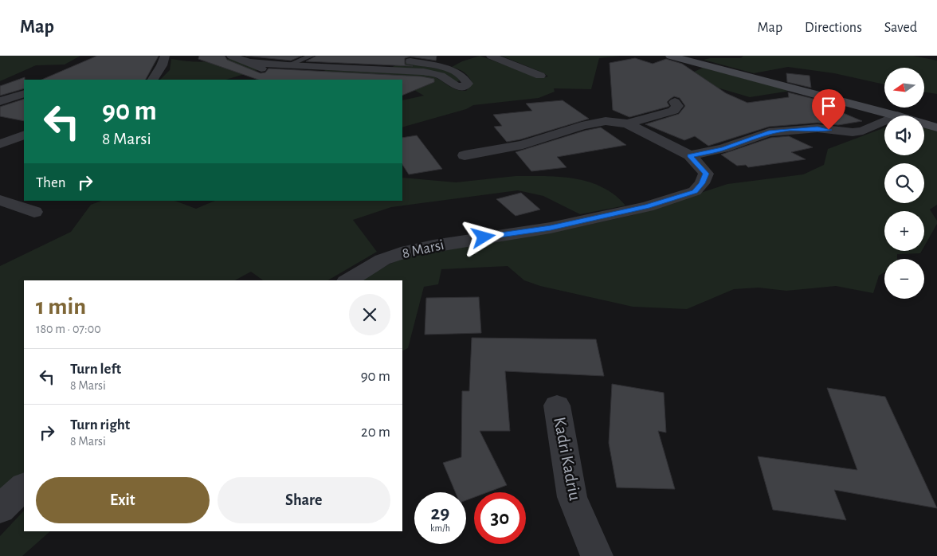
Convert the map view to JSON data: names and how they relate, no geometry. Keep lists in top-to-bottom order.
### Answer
{
  "streets": {
    "street": ["8 Marsi", "Kadri Kadriu"]
  },
  "north": "left",
  "page": {
    "header": "Map",
    "nav": ["Map", "Directions", "Saved"],
    "map_buttons": ["+", "−"],
    "turn": ["90 m", "8 Marsi"],
    "then": "Then",
    "heading": ["1 min", "180 m · 07:00"],
    "list": [
      {
        "name": "Turn left",
        "note": "8 Marsi",
        "value": "90 m"
      },
      {
        "name": "Turn right",
        "note": "8 Marsi",
        "value": "20 m"
      }
    ],
    "buttons": ["Exit", "Share"],
    "speed": "29 km/h",
    "limit": "30"
  }
}
